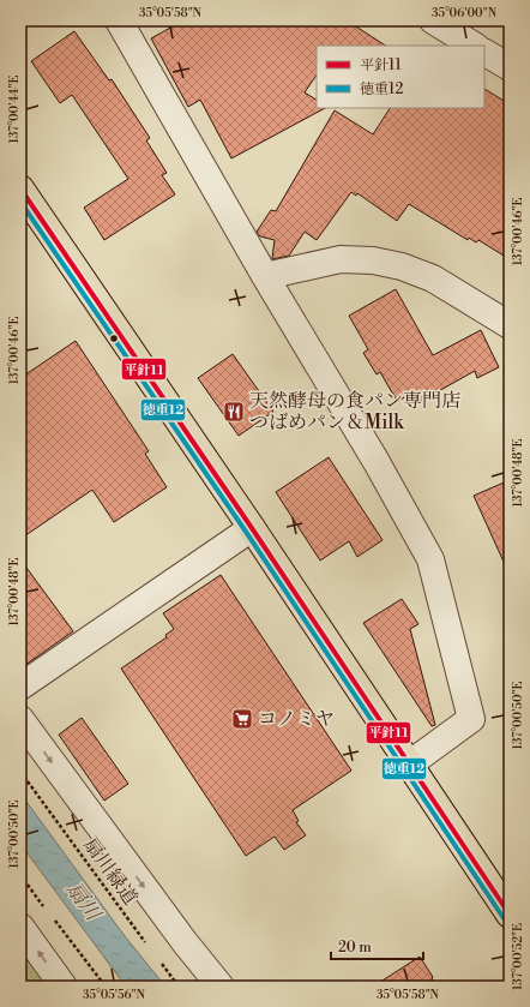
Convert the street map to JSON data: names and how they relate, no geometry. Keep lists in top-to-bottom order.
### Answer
{
  "streets": {
    "path": ["扇川緑道"]
  },
  "water": ["扇川"],
  "places": {
    "restaurant": ["天然酵母の食パン専門店 つばめパン＆Milk"],
    "supermarket": ["コノミヤ"]
  },
  "lines": ["transit line 平針11", "transit line 徳重12"],
  "legend": ["平針11", "徳重12"],
  "scale_bar": "20 m",
  "coordinates": [
    "35°05'58\"N",
    "35°06'00\"N",
    "137°00'44\"E",
    "137°00'46\"E",
    "137°00'48\"E",
    "137°00'50\"E",
    "137°00'52\"E",
    "35°05'56\"N"
  ]
}
